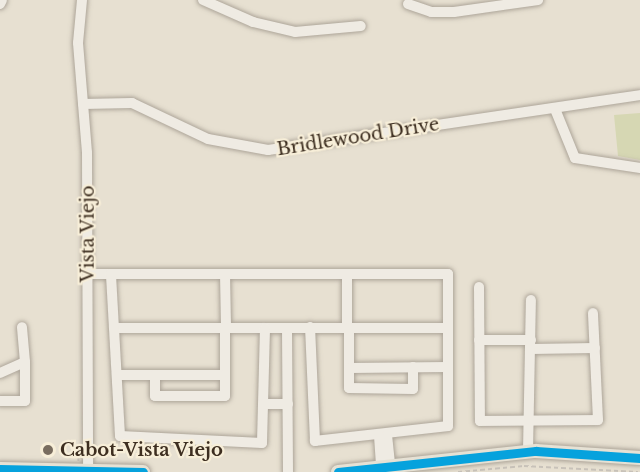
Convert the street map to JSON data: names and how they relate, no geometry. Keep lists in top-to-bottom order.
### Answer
{
  "streets": {
    "street": ["Bridlewood Drive", "Vista Viejo"]
  },
  "crossings": [
    ["Bridlewood Drive", "Vista Viejo"]
  ],
  "places": ["Cabot-Vista Viejo"]
}
